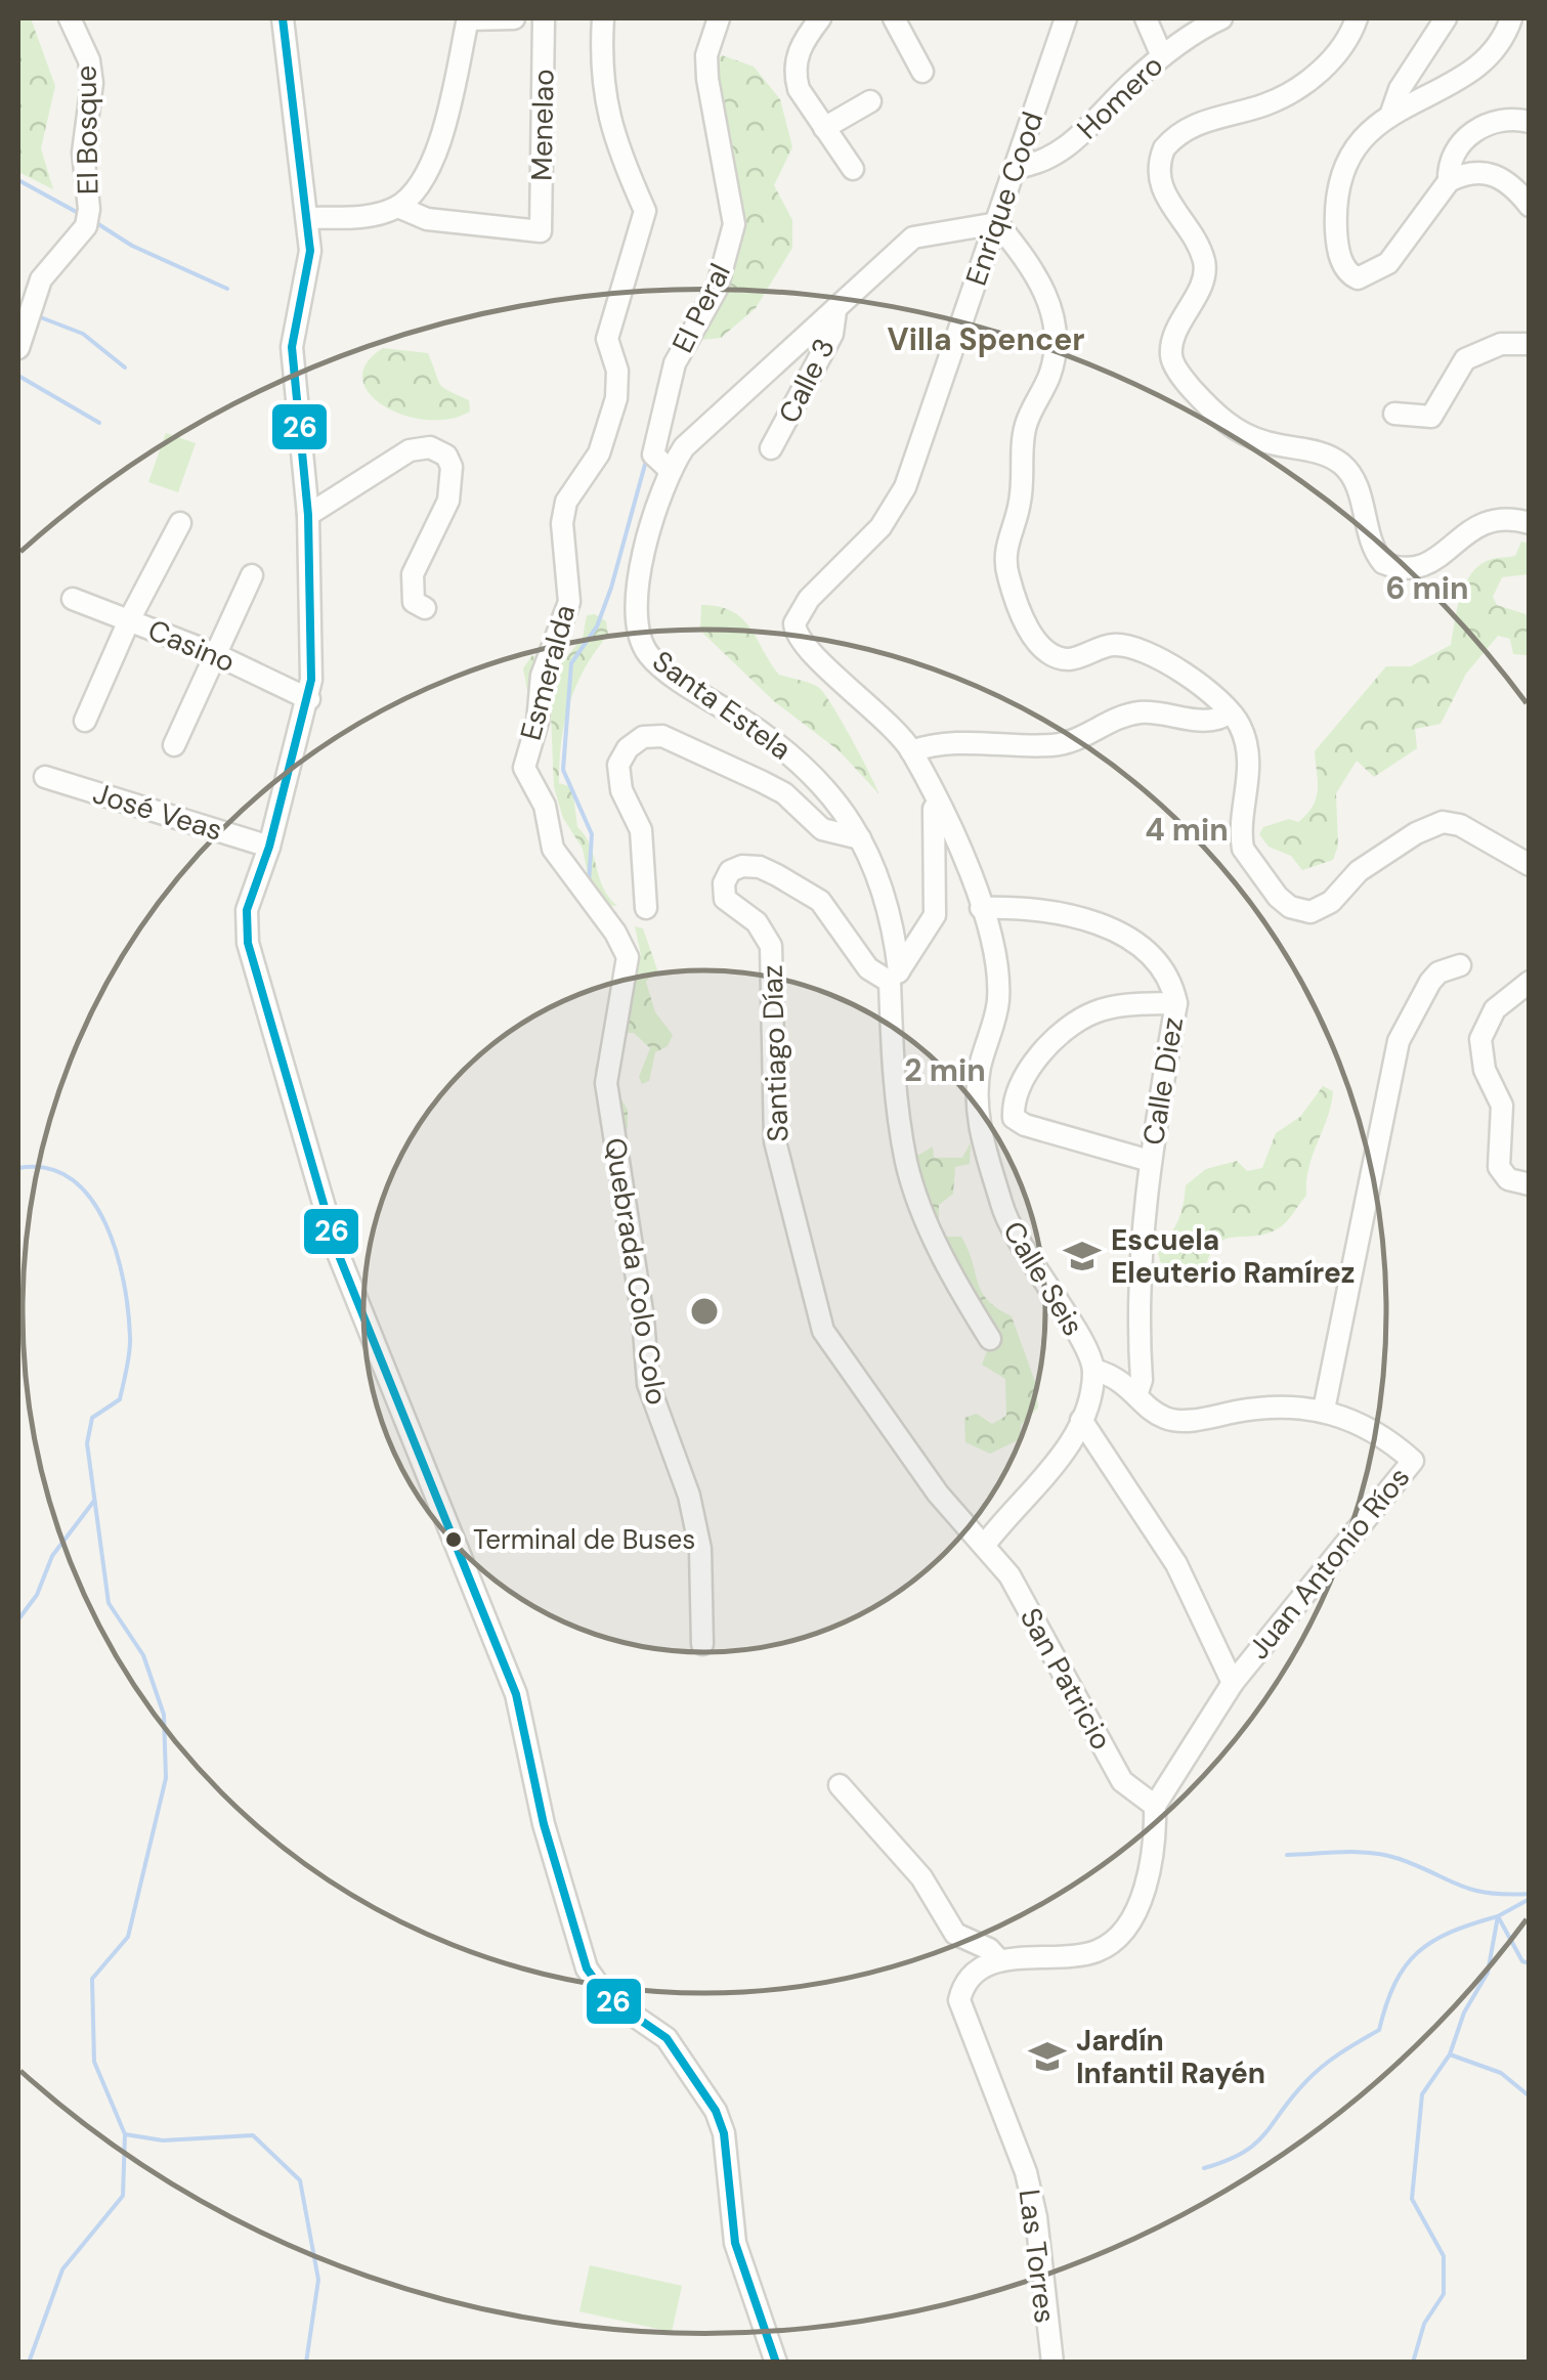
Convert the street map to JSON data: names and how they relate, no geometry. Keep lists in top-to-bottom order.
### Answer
{
  "streets": {
    "street": [
      "Homero",
      "Menelao",
      "El Bosque",
      "Enrique Cood",
      "El Peral",
      "Calle 3",
      "Casino",
      "Esmeralda",
      "Santa Estela",
      "José Veas",
      "Santiago Díaz",
      "Calle Diez",
      "Quebrada Colo Colo",
      "Calle Seis",
      "Juan Antonio Ríos",
      "San Patricio",
      "Las Torres"
    ]
  },
  "crossings": [
    ["Homero", "Enrique Cood"],
    ["Enrique Cood", "Santa Estela"],
    ["Enrique Cood", "Calle Seis"],
    ["El Peral", "Santa Estela"],
    ["Calle 3", "Santa Estela"],
    ["Esmeralda", "Quebrada Colo Colo"],
    ["Santa Estela", "Santiago Díaz"],
    ["Santiago Díaz", "Calle Seis"],
    ["Santiago Díaz", "San Patricio"],
    ["Calle Diez", "Calle Seis"],
    ["Calle Diez", "Juan Antonio Ríos"],
    ["Calle Seis", "Juan Antonio Ríos"],
    ["Calle Seis", "San Patricio"],
    ["Juan Antonio Ríos", "San Patricio"]
  ],
  "districts": ["Villa Spencer"],
  "places": {
    "school or university": ["Escuela Eleuterio Ramírez", "Jardín Infantil Rayén"],
    "other": ["Terminal de Buses"]
  },
  "lines": ["transit line 26"],
  "rings": ["6 min", "4 min", "2 min"]
}
